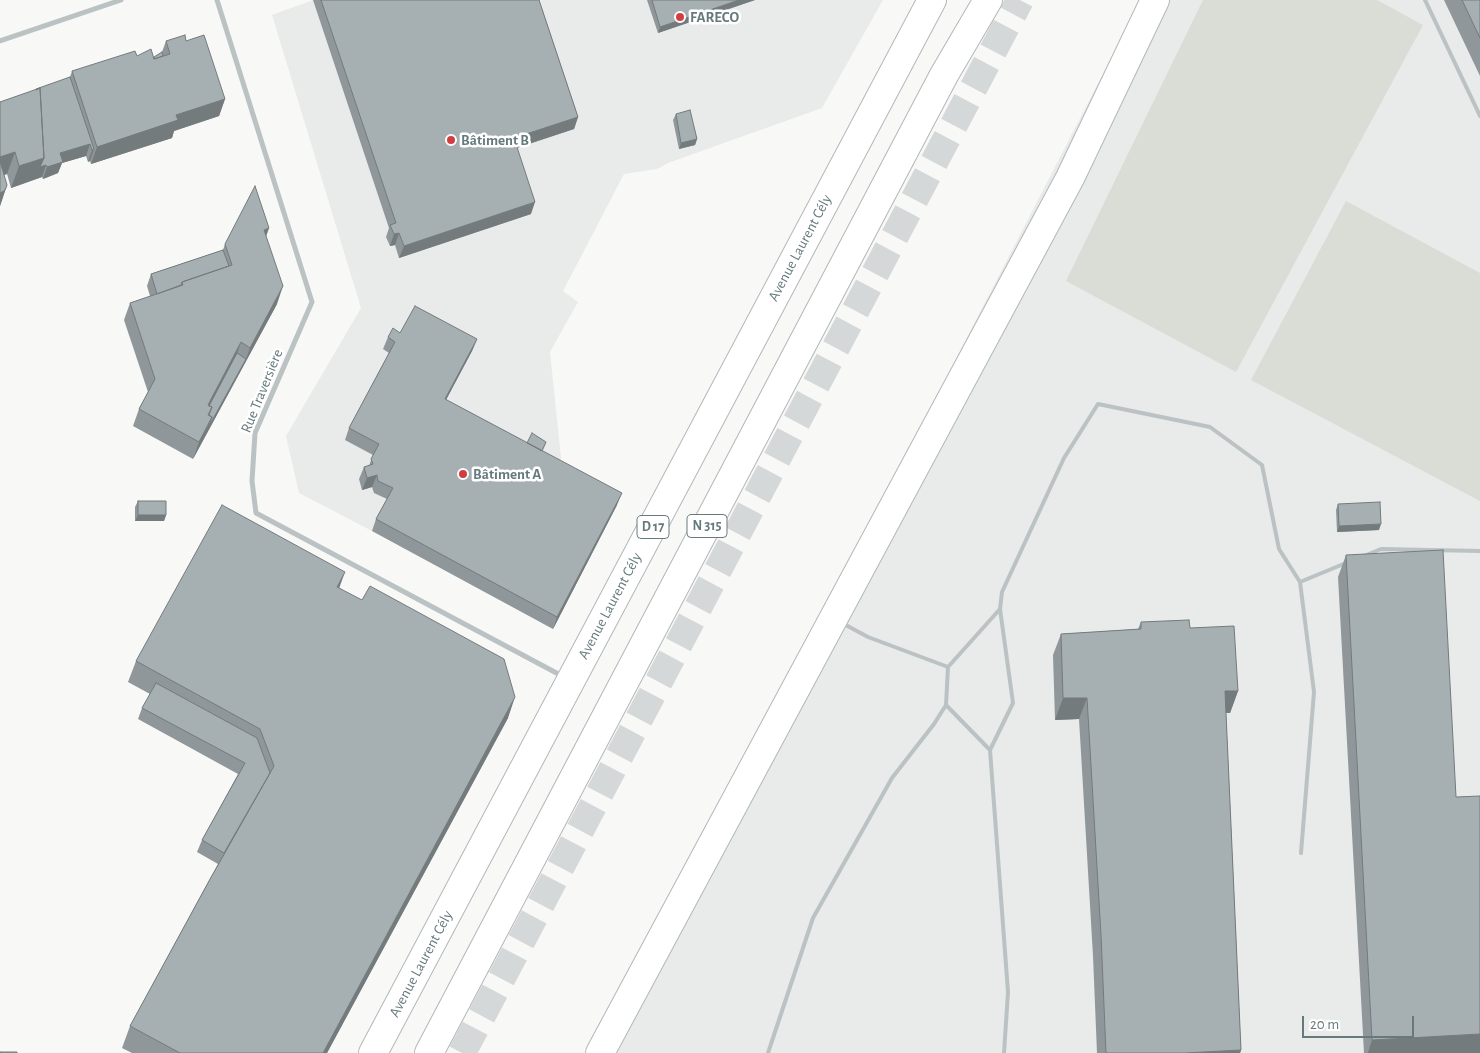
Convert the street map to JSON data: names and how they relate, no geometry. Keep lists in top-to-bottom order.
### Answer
{
  "streets": {
    "main road": ["Avenue Laurent Cély", "N 315", "D 17"],
    "street": ["Rue Traversière"]
  },
  "crossings": [
    ["Avenue Laurent Cély", "Rue Traversière"]
  ],
  "places": ["FARECO", "Bâtiment B", "Bâtiment A"],
  "scale_bar": "20 m"
}
